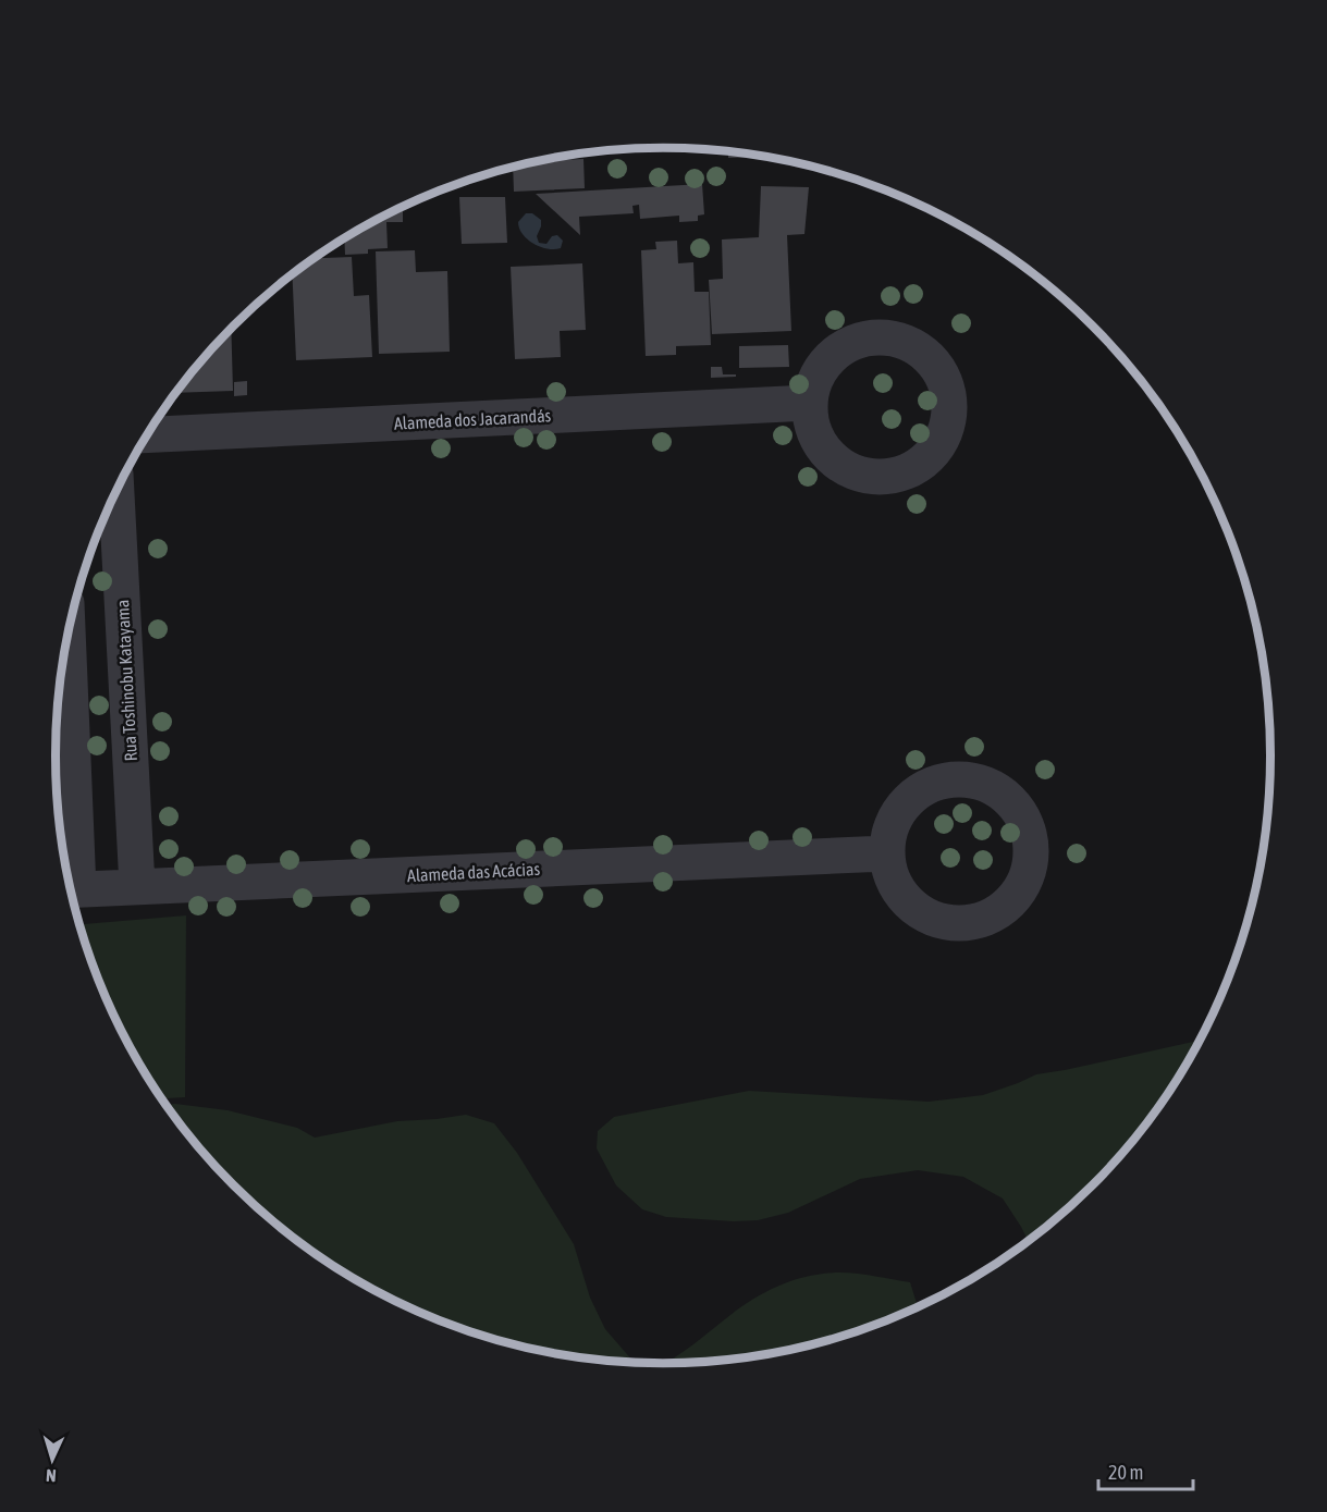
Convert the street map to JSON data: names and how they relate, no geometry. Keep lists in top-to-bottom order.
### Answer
{
  "streets": {
    "street": ["Alameda dos Jacarandás", "Rua Toshinobu Katayama", "Alameda das Acácias"]
  },
  "crossings": [
    ["Rua Toshinobu Katayama", "Alameda das Acácias"]
  ],
  "scale_bar": "20 m",
  "north": "bottom"
}
